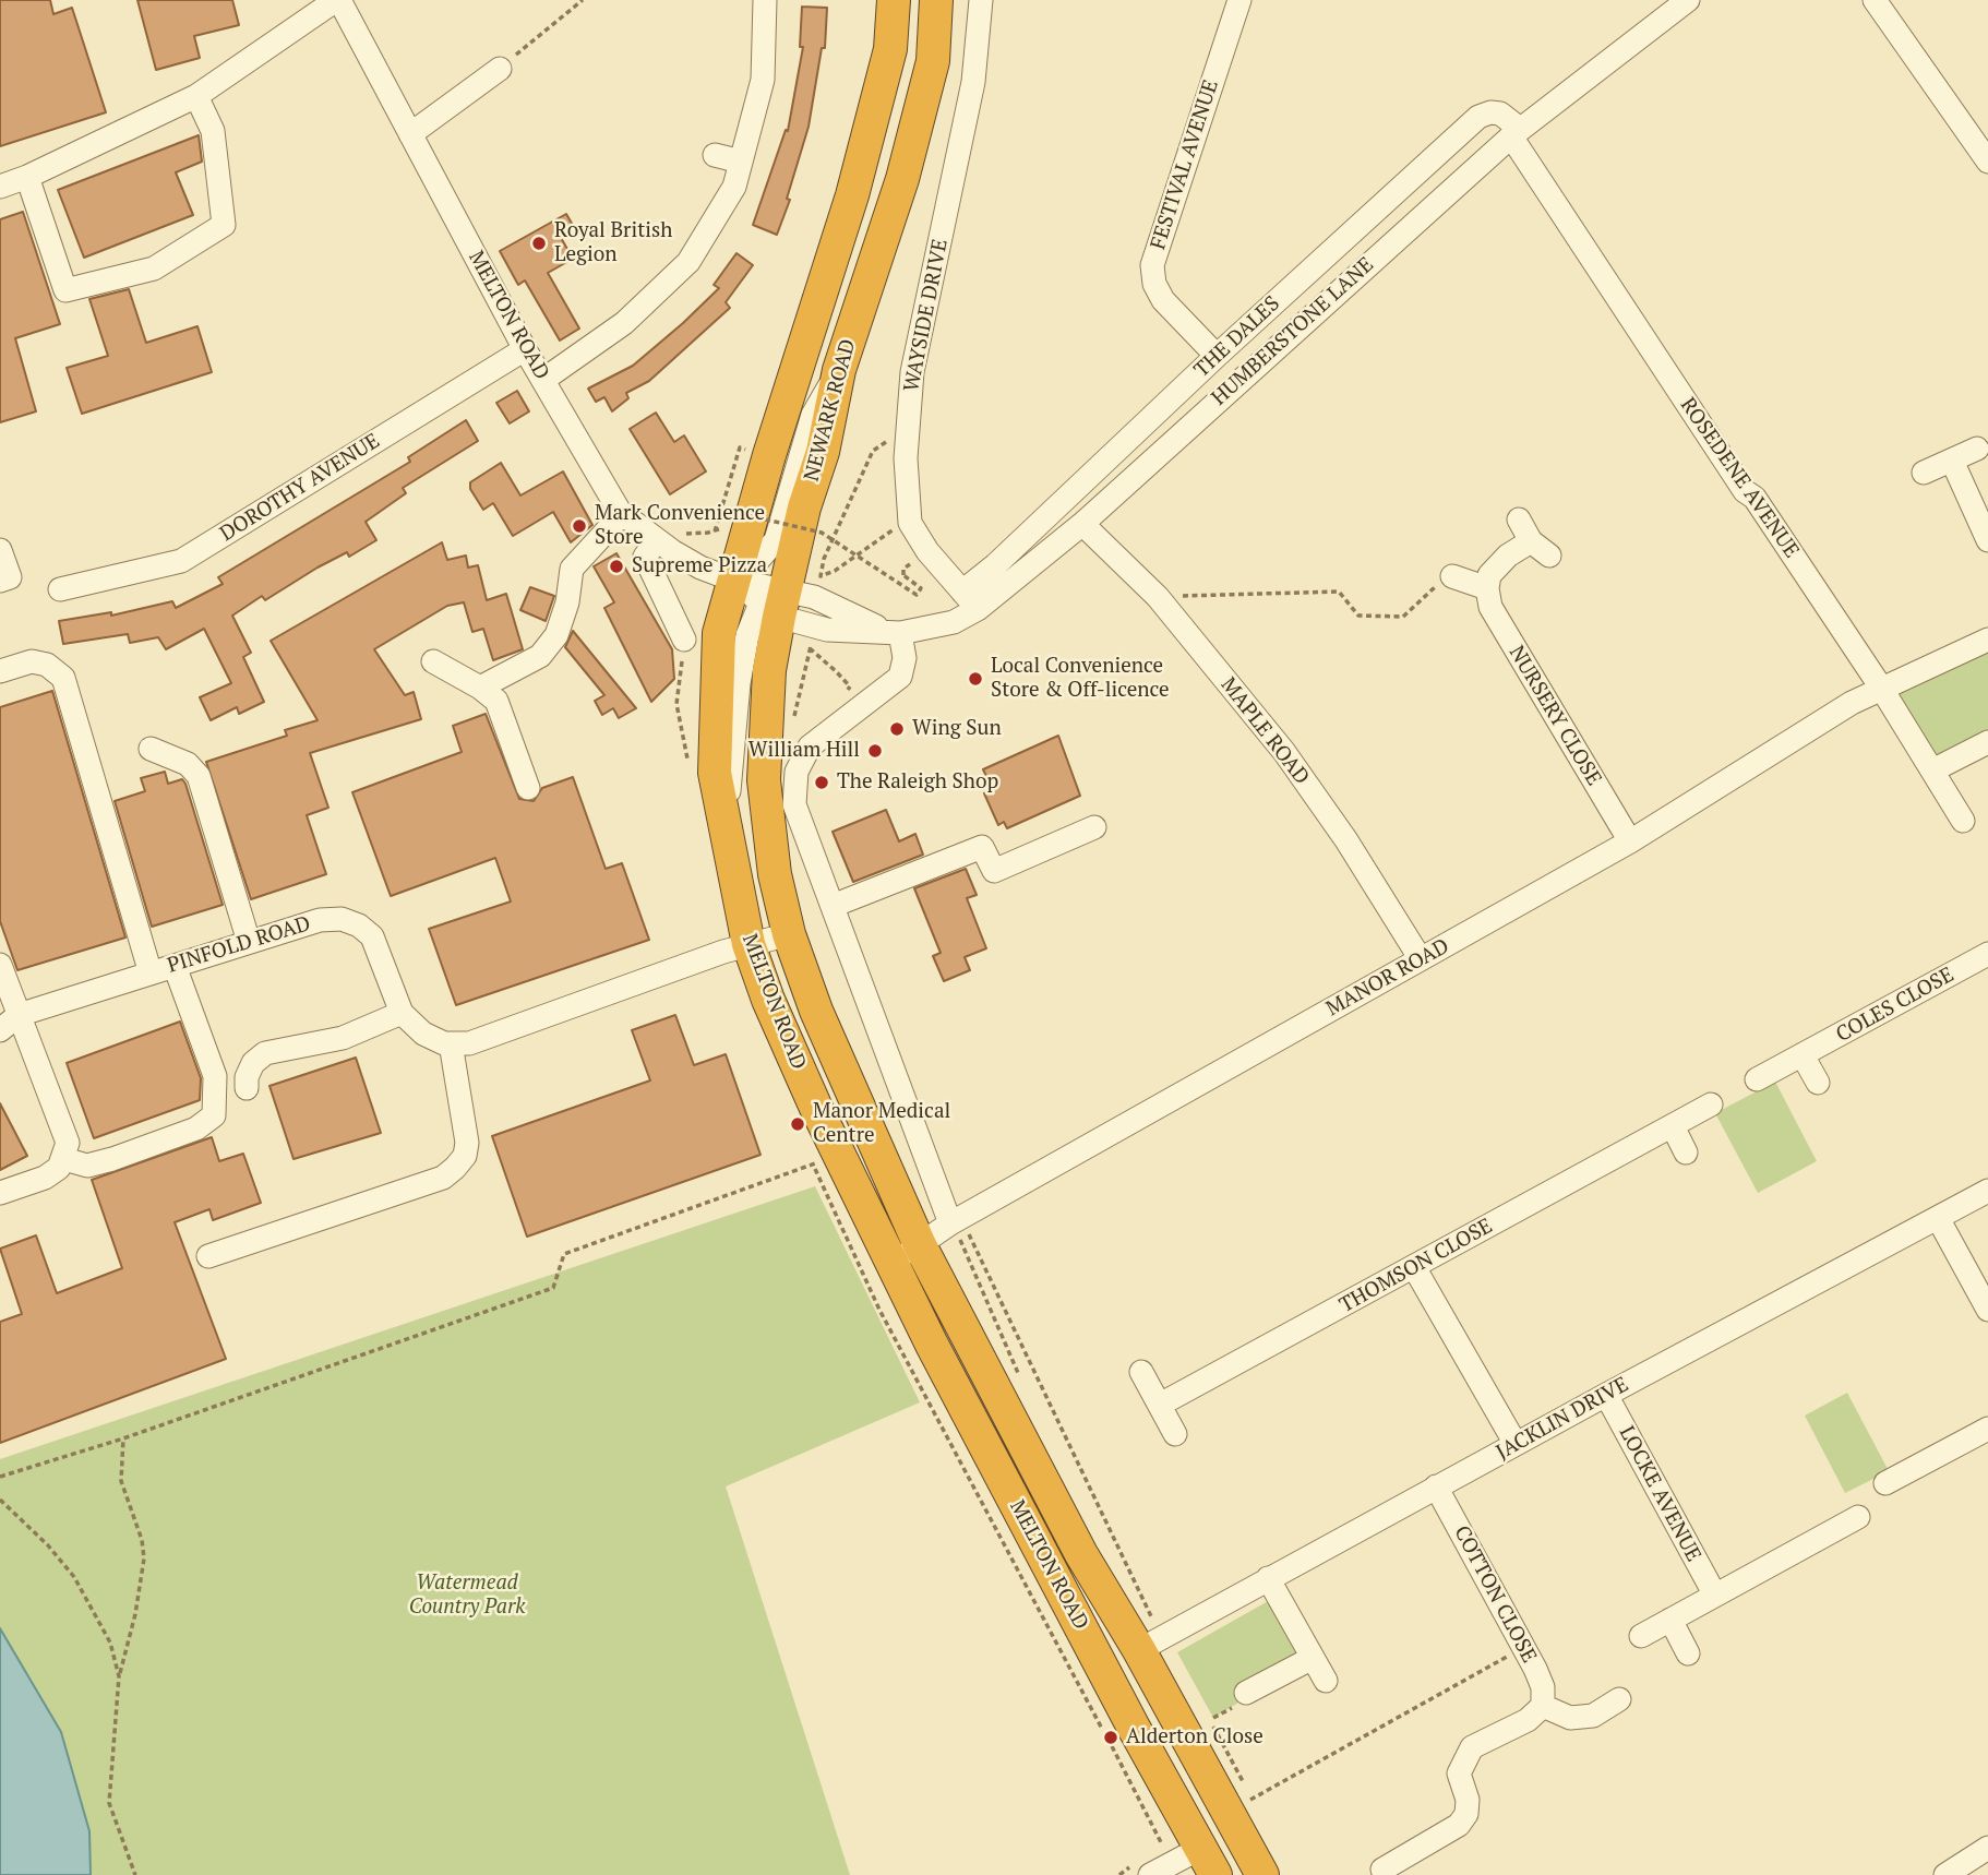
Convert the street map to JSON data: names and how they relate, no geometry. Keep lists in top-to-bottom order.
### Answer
{
  "streets": {
    "highway": ["MELTON ROAD", "NEWARK ROAD"],
    "street": [
      "FESTIVAL AVENUE",
      "WAYSIDE DRIVE",
      "HUMBERSTONE LANE",
      "THE DALES",
      "ROSEDENE AVENUE",
      "DOROTHY AVENUE",
      "NURSERY CLOSE",
      "MAPLE ROAD",
      "PINFOLD ROAD",
      "MANOR ROAD",
      "COLES CLOSE",
      "THOMSON CLOSE",
      "JACKLIN DRIVE",
      "LOCKE AVENUE",
      "COTTON CLOSE"
    ]
  },
  "crossings": [
    ["FESTIVAL AVENUE", "THE DALES"],
    ["MELTON ROAD", "NEWARK ROAD"],
    ["MELTON ROAD", "DOROTHY AVENUE"],
    ["MELTON ROAD", "MANOR ROAD"],
    ["MELTON ROAD", "JACKLIN DRIVE"],
    ["HUMBERSTONE LANE", "THE DALES"],
    ["HUMBERSTONE LANE", "ROSEDENE AVENUE"],
    ["HUMBERSTONE LANE", "MAPLE ROAD"],
    ["THE DALES", "ROSEDENE AVENUE"],
    ["ROSEDENE AVENUE", "MANOR ROAD"],
    ["NURSERY CLOSE", "MANOR ROAD"],
    ["MAPLE ROAD", "MANOR ROAD"],
    ["JACKLIN DRIVE", "LOCKE AVENUE"],
    ["JACKLIN DRIVE", "COTTON CLOSE"]
  ],
  "parks": ["Watermead Country Park"],
  "places": [
    "Royal British Legion",
    "Mark Convenience Store",
    "Supreme Pizza",
    "Local Convenience Store & Off-licence",
    "Wing Sun",
    "William Hill",
    "The Raleigh Shop",
    "Manor Medical Centre",
    "Alderton Close"
  ]
}
